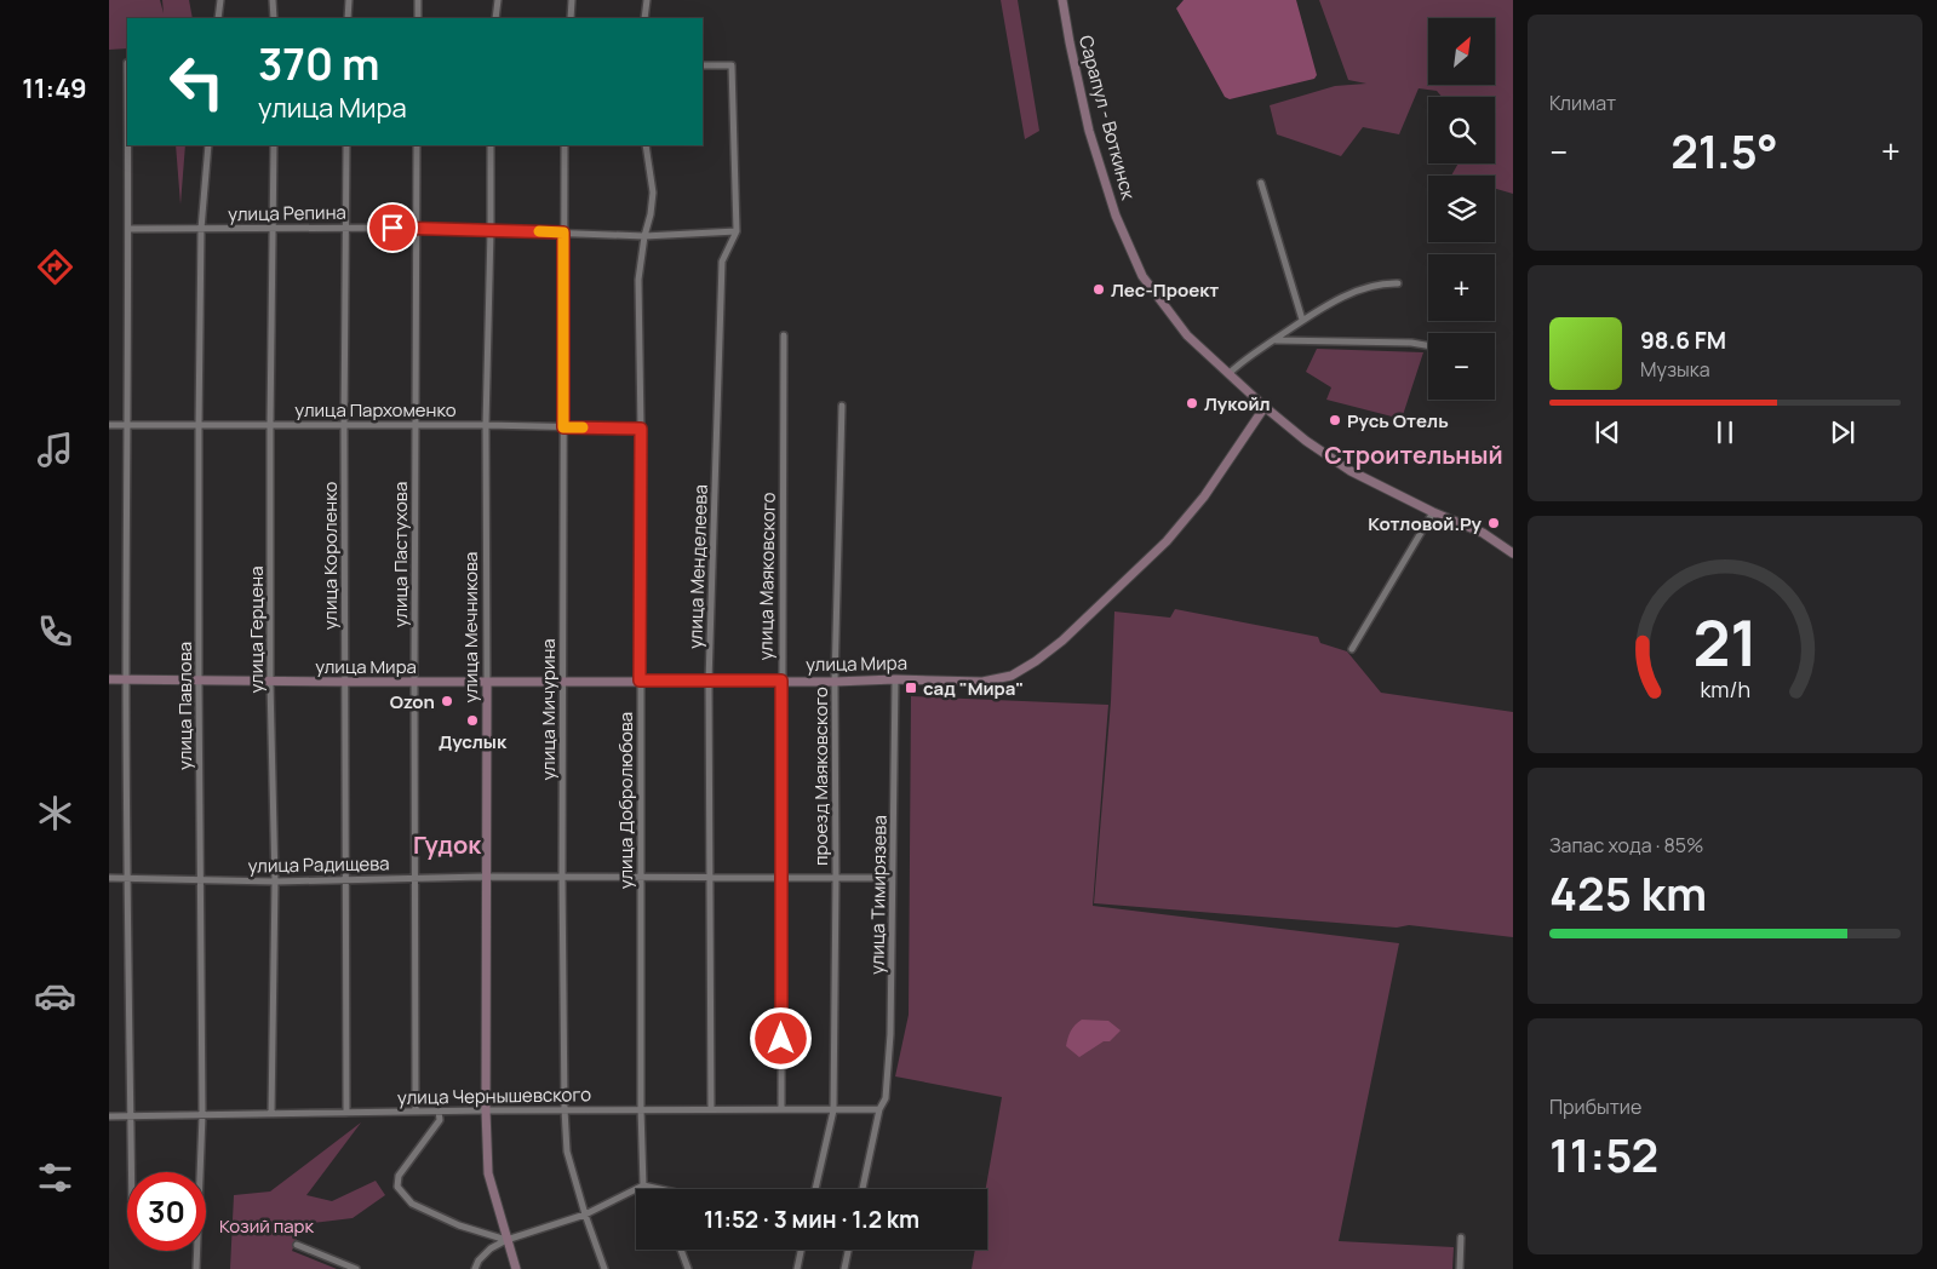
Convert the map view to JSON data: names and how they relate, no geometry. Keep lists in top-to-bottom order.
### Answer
{
  "streets": {
    "main road": ["Сарапул - Воткинск", "улица Мечникова", "улица Мира"],
    "street": [
      "улица Репина",
      "улица Пархоменко",
      "улица Пастухова",
      "улица Короленко",
      "улица Менделеева",
      "улица Маяковского",
      "улица Герцена",
      "улица Павлова",
      "улица Мичурина",
      "проезд Маяковского",
      "улица Добролюбова",
      "улица Радищева",
      "улица Тимирязева",
      "улица Чернышевского"
    ]
  },
  "crossings": [
    ["Сарапул - Воткинск", "улица Мира"],
    ["улица Репина", "улица Пастухова"],
    ["улица Репина", "улица Короленко"],
    ["улица Репина", "улица Менделеева"],
    ["улица Репина", "улица Мечникова"],
    ["улица Репина", "улица Герцена"],
    ["улица Репина", "улица Павлова"],
    ["улица Репина", "улица Мичурина"],
    ["улица Репина", "улица Добролюбова"],
    ["улица Пархоменко", "улица Пастухова"],
    ["улица Пархоменко", "улица Короленко"],
    ["улица Пархоменко", "улица Мечникова"],
    ["улица Пархоменко", "улица Герцена"],
    ["улица Пархоменко", "улица Павлова"],
    ["улица Пархоменко", "улица Мичурина"],
    ["улица Пархоменко", "улица Добролюбова"],
    ["улица Пастухова", "улица Мира"],
    ["улица Пастухова", "улица Радищева"],
    ["улица Пастухова", "улица Чернышевского"],
    ["улица Короленко", "улица Мира"],
    ["улица Короленко", "улица Радищева"],
    ["улица Короленко", "улица Чернышевского"],
    ["улица Менделеева", "улица Мира"],
    ["улица Менделеева", "улица Радищева"],
    ["улица Менделеева", "улица Чернышевского"],
    ["улица Маяковского", "улица Мира"],
    ["улица Маяковского", "улица Радищева"],
    ["улица Маяковского", "улица Чернышевского"],
    ["улица Мечникова", "улица Мира"],
    ["улица Мечникова", "улица Радищева"],
    ["улица Мечникова", "улица Чернышевского"],
    ["улица Герцена", "улица Мира"],
    ["улица Герцена", "улица Радищева"],
    ["улица Герцена", "улица Чернышевского"],
    ["улица Мира", "улица Павлова"],
    ["улица Мира", "улица Мичурина"],
    ["улица Мира", "проезд Маяковского"],
    ["улица Мира", "улица Добролюбова"],
    ["улица Мира", "улица Тимирязева"],
    ["улица Павлова", "улица Радищева"],
    ["улица Павлова", "улица Чернышевского"],
    ["улица Мичурина", "улица Радищева"],
    ["улица Мичурина", "улица Чернышевского"],
    ["проезд Маяковского", "улица Радищева"],
    ["проезд Маяковского", "улица Чернышевского"],
    ["улица Добролюбова", "улица Радищева"],
    ["улица Добролюбова", "улица Чернышевского"],
    ["улица Радищева", "улица Тимирязева"],
    ["улица Тимирязева", "улица Чернышевского"]
  ],
  "districts": ["Строительный", "Гудок"],
  "parks": ["Козий парк"],
  "places": {
    "other": [
      "Лес-Проект",
      "Лукойл",
      "Русь Отель",
      "Котловой.Ру",
      "Ozon",
      "Дуслык"
    ],
    "transit": ["сад \"Мира\""]
  },
  "north": "top right",
  "page": {
    "tabs": "11:49",
    "tile": [
      "Климат",
      ["Запас хода · 85%", "425 km"],
      ["Прибытие", "11:52"]
    ],
    "map_buttons": ["+", "−"],
    "turn": ["370 m", "улица Мира"],
    "heat": ["−", "21.5°", "+"],
    "song": ["98.6 FM", "Музыка"],
    "limit": "30",
    "trip": "11:52 · 3 мин · 1.2 km",
    "gauge": ["21", "km/h"]
  }
}
